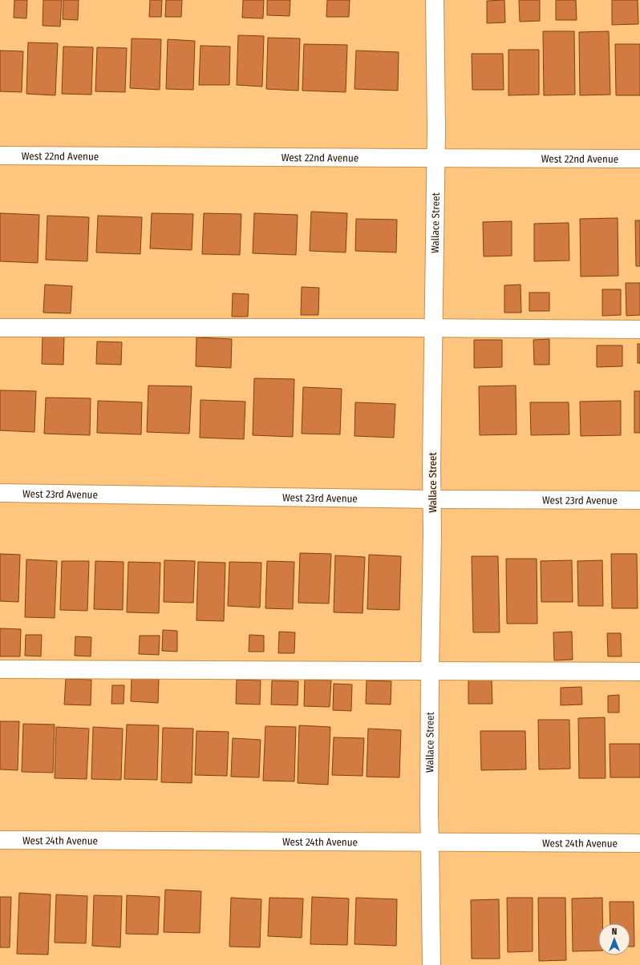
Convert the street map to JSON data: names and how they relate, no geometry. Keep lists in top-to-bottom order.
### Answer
{
  "streets": {
    "street": [
      "West 22nd Avenue",
      "Wallace Street",
      "West 23rd Avenue",
      "West 24th Avenue"
    ]
  },
  "crossings": [
    ["West 22nd Avenue", "Wallace Street"],
    ["Wallace Street", "West 23rd Avenue"],
    ["Wallace Street", "West 24th Avenue"]
  ],
  "north": "top"
}
